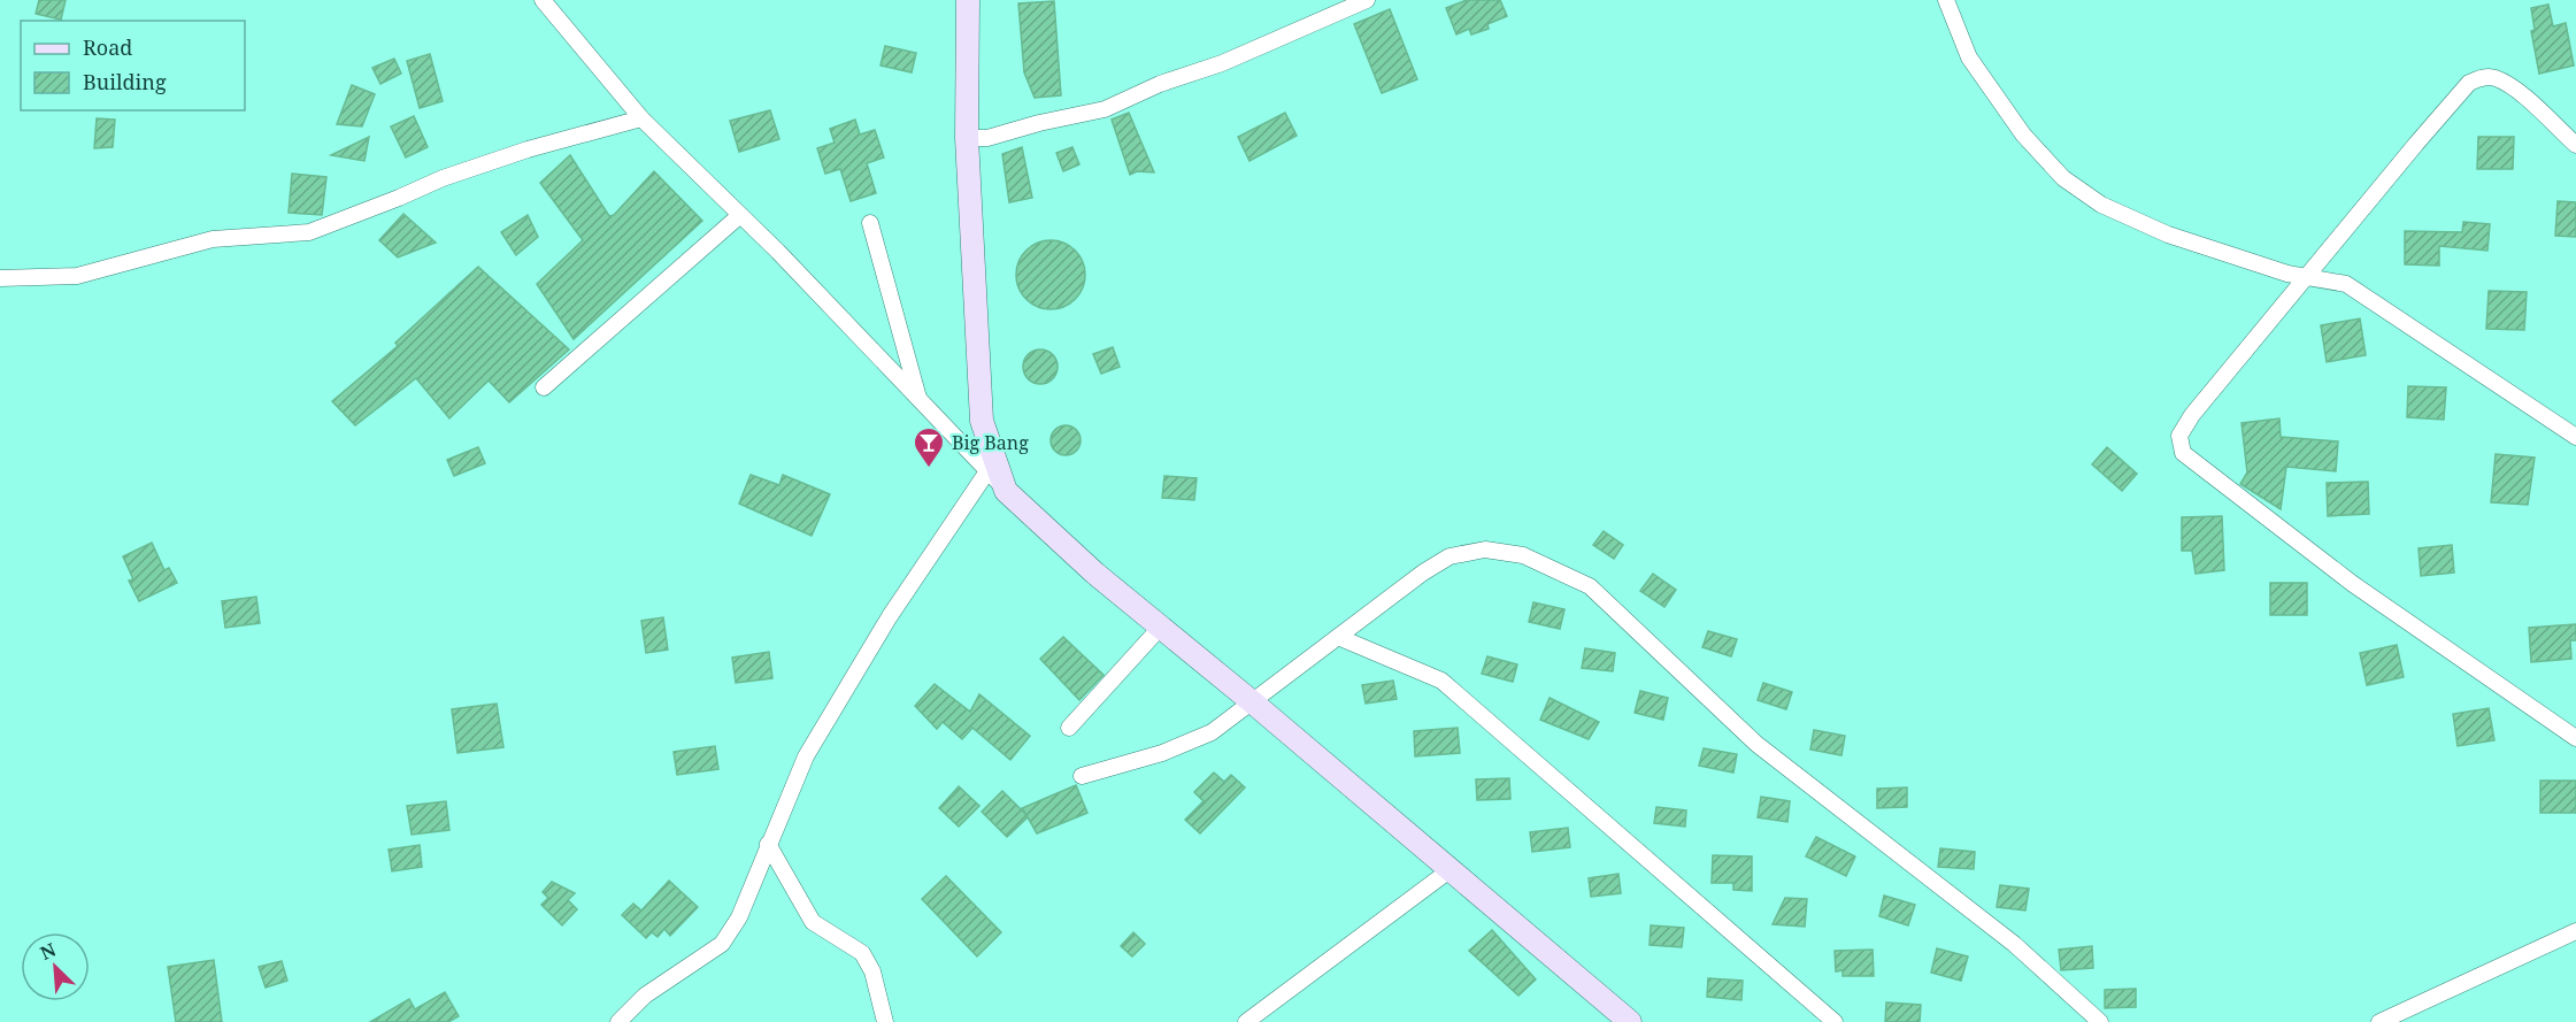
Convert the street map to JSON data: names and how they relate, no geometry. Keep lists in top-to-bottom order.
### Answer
{
  "places": {
    "bar": ["Big Bang"]
  },
  "legend": ["Road", "Building"],
  "north": "top left"
}
